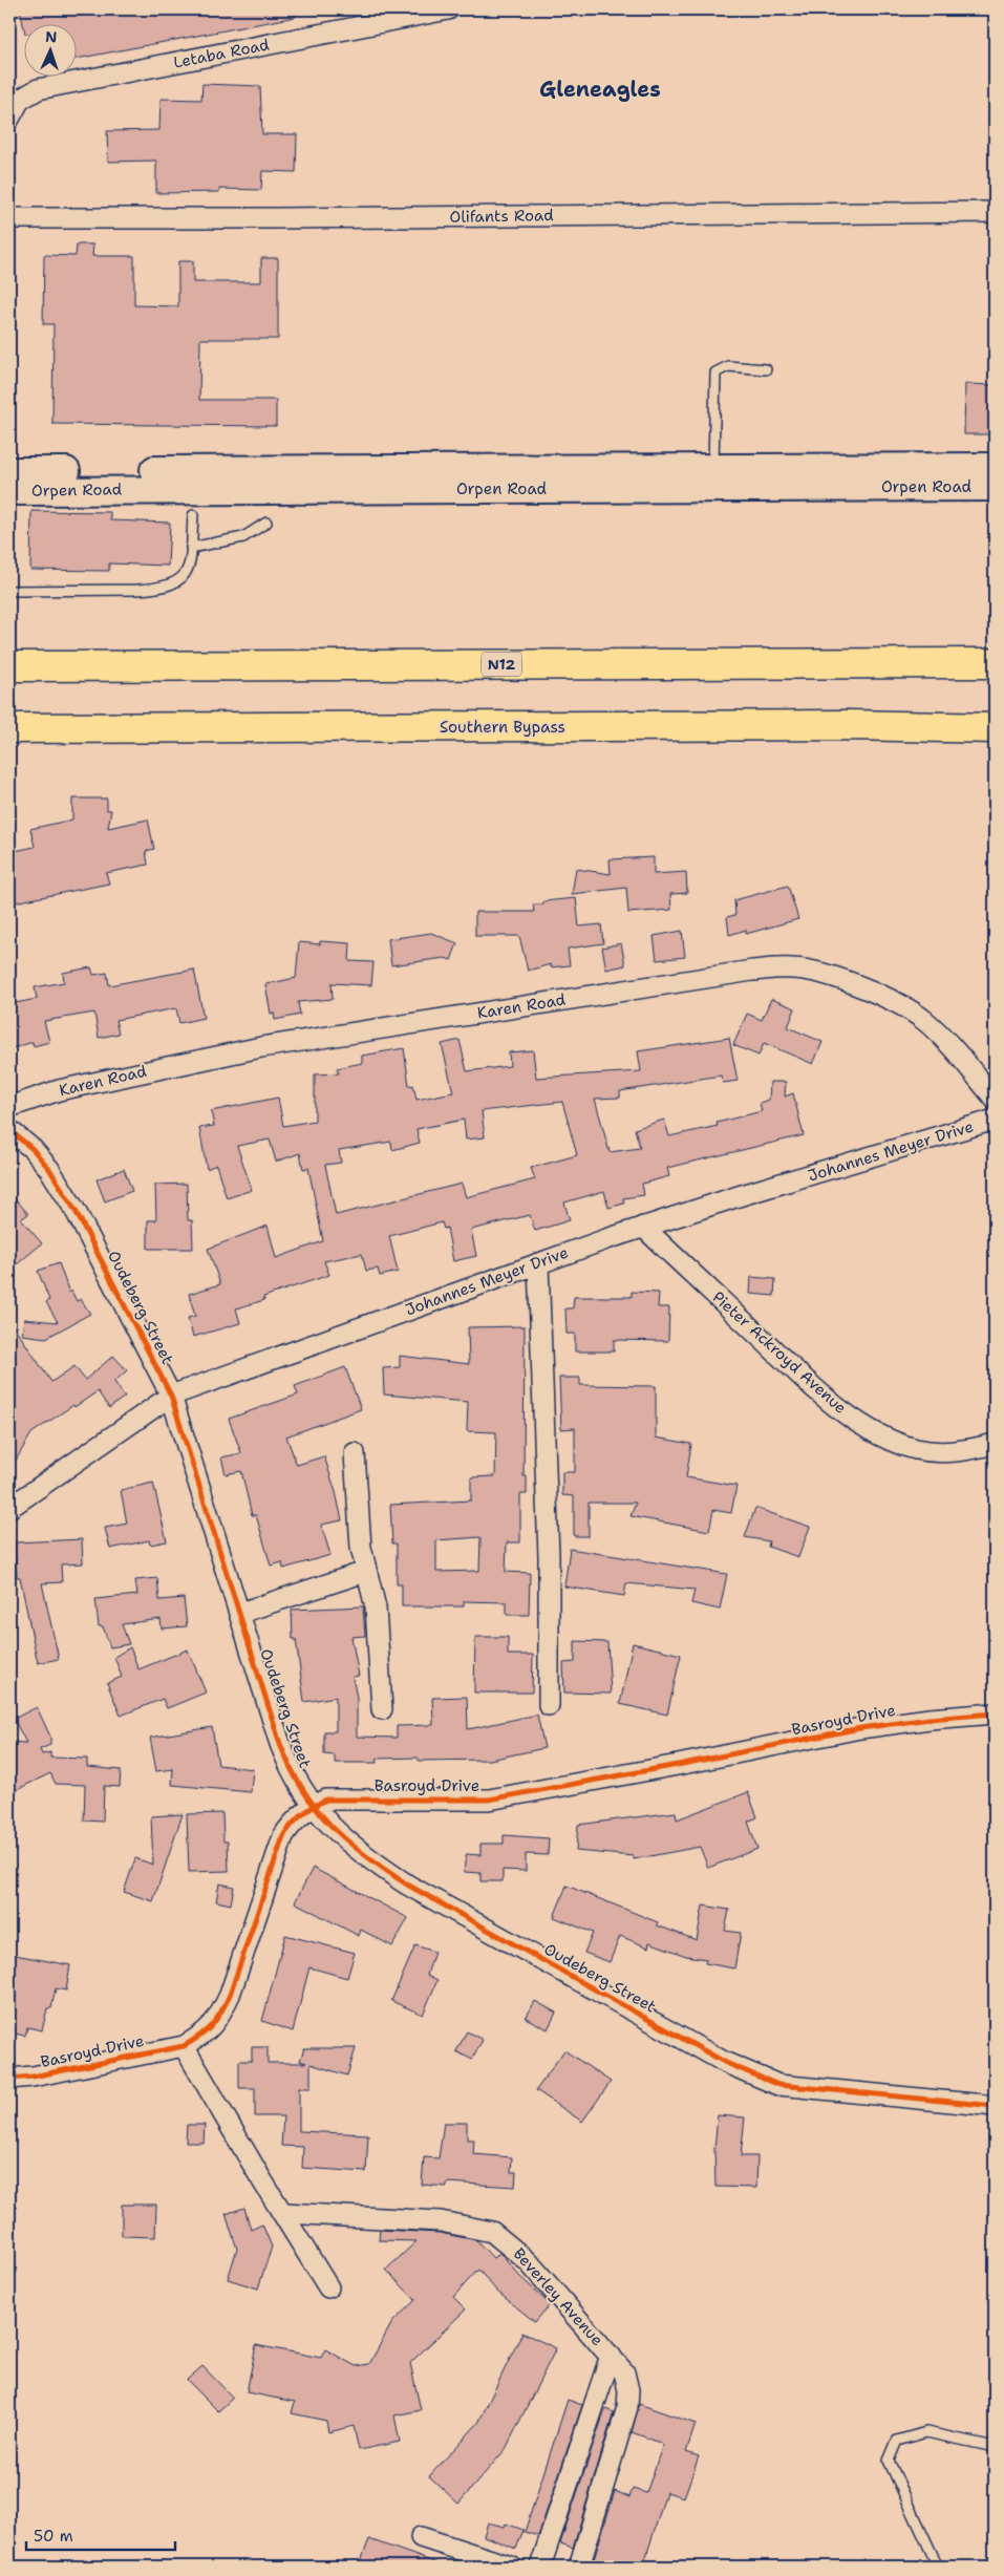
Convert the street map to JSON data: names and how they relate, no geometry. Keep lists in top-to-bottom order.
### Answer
{
  "streets": {
    "highway": ["N12", "Southern Bypass"],
    "street": [
      "Letaba Road",
      "Olifants Road",
      "Orpen Road",
      "Karen Road",
      "Johannes Meyer Drive",
      "Oudeberg Street",
      "Pieter Ackroyd Avenue",
      "Basroyd Drive",
      "Beverley Avenue"
    ]
  },
  "crossings": [
    ["Johannes Meyer Drive", "Oudeberg Street"],
    ["Johannes Meyer Drive", "Pieter Ackroyd Avenue"],
    ["Oudeberg Street", "Basroyd Drive"]
  ],
  "districts": ["Gleneagles"],
  "scale_bar": "50 m",
  "north": "top"
}
